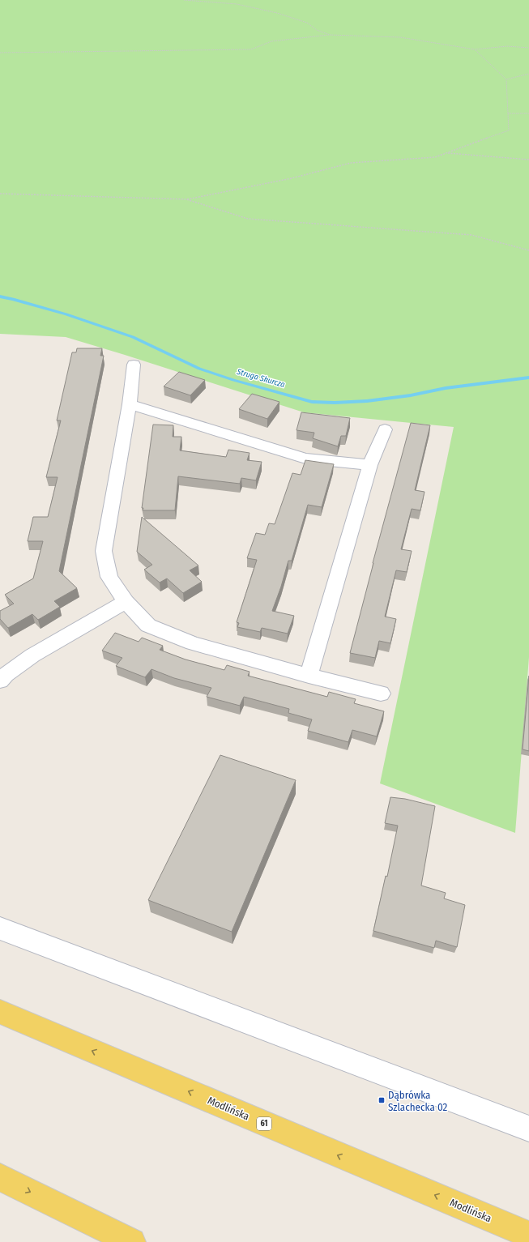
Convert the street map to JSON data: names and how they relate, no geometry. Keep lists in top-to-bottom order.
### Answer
{
  "streets": {
    "main road": ["Modlińska", "61"]
  },
  "one_way": ["Modlińska"],
  "water": ["Struga Skurcza"],
  "places": {
    "transit": ["Dąbrówka Szlachecka 02"]
  }
}
